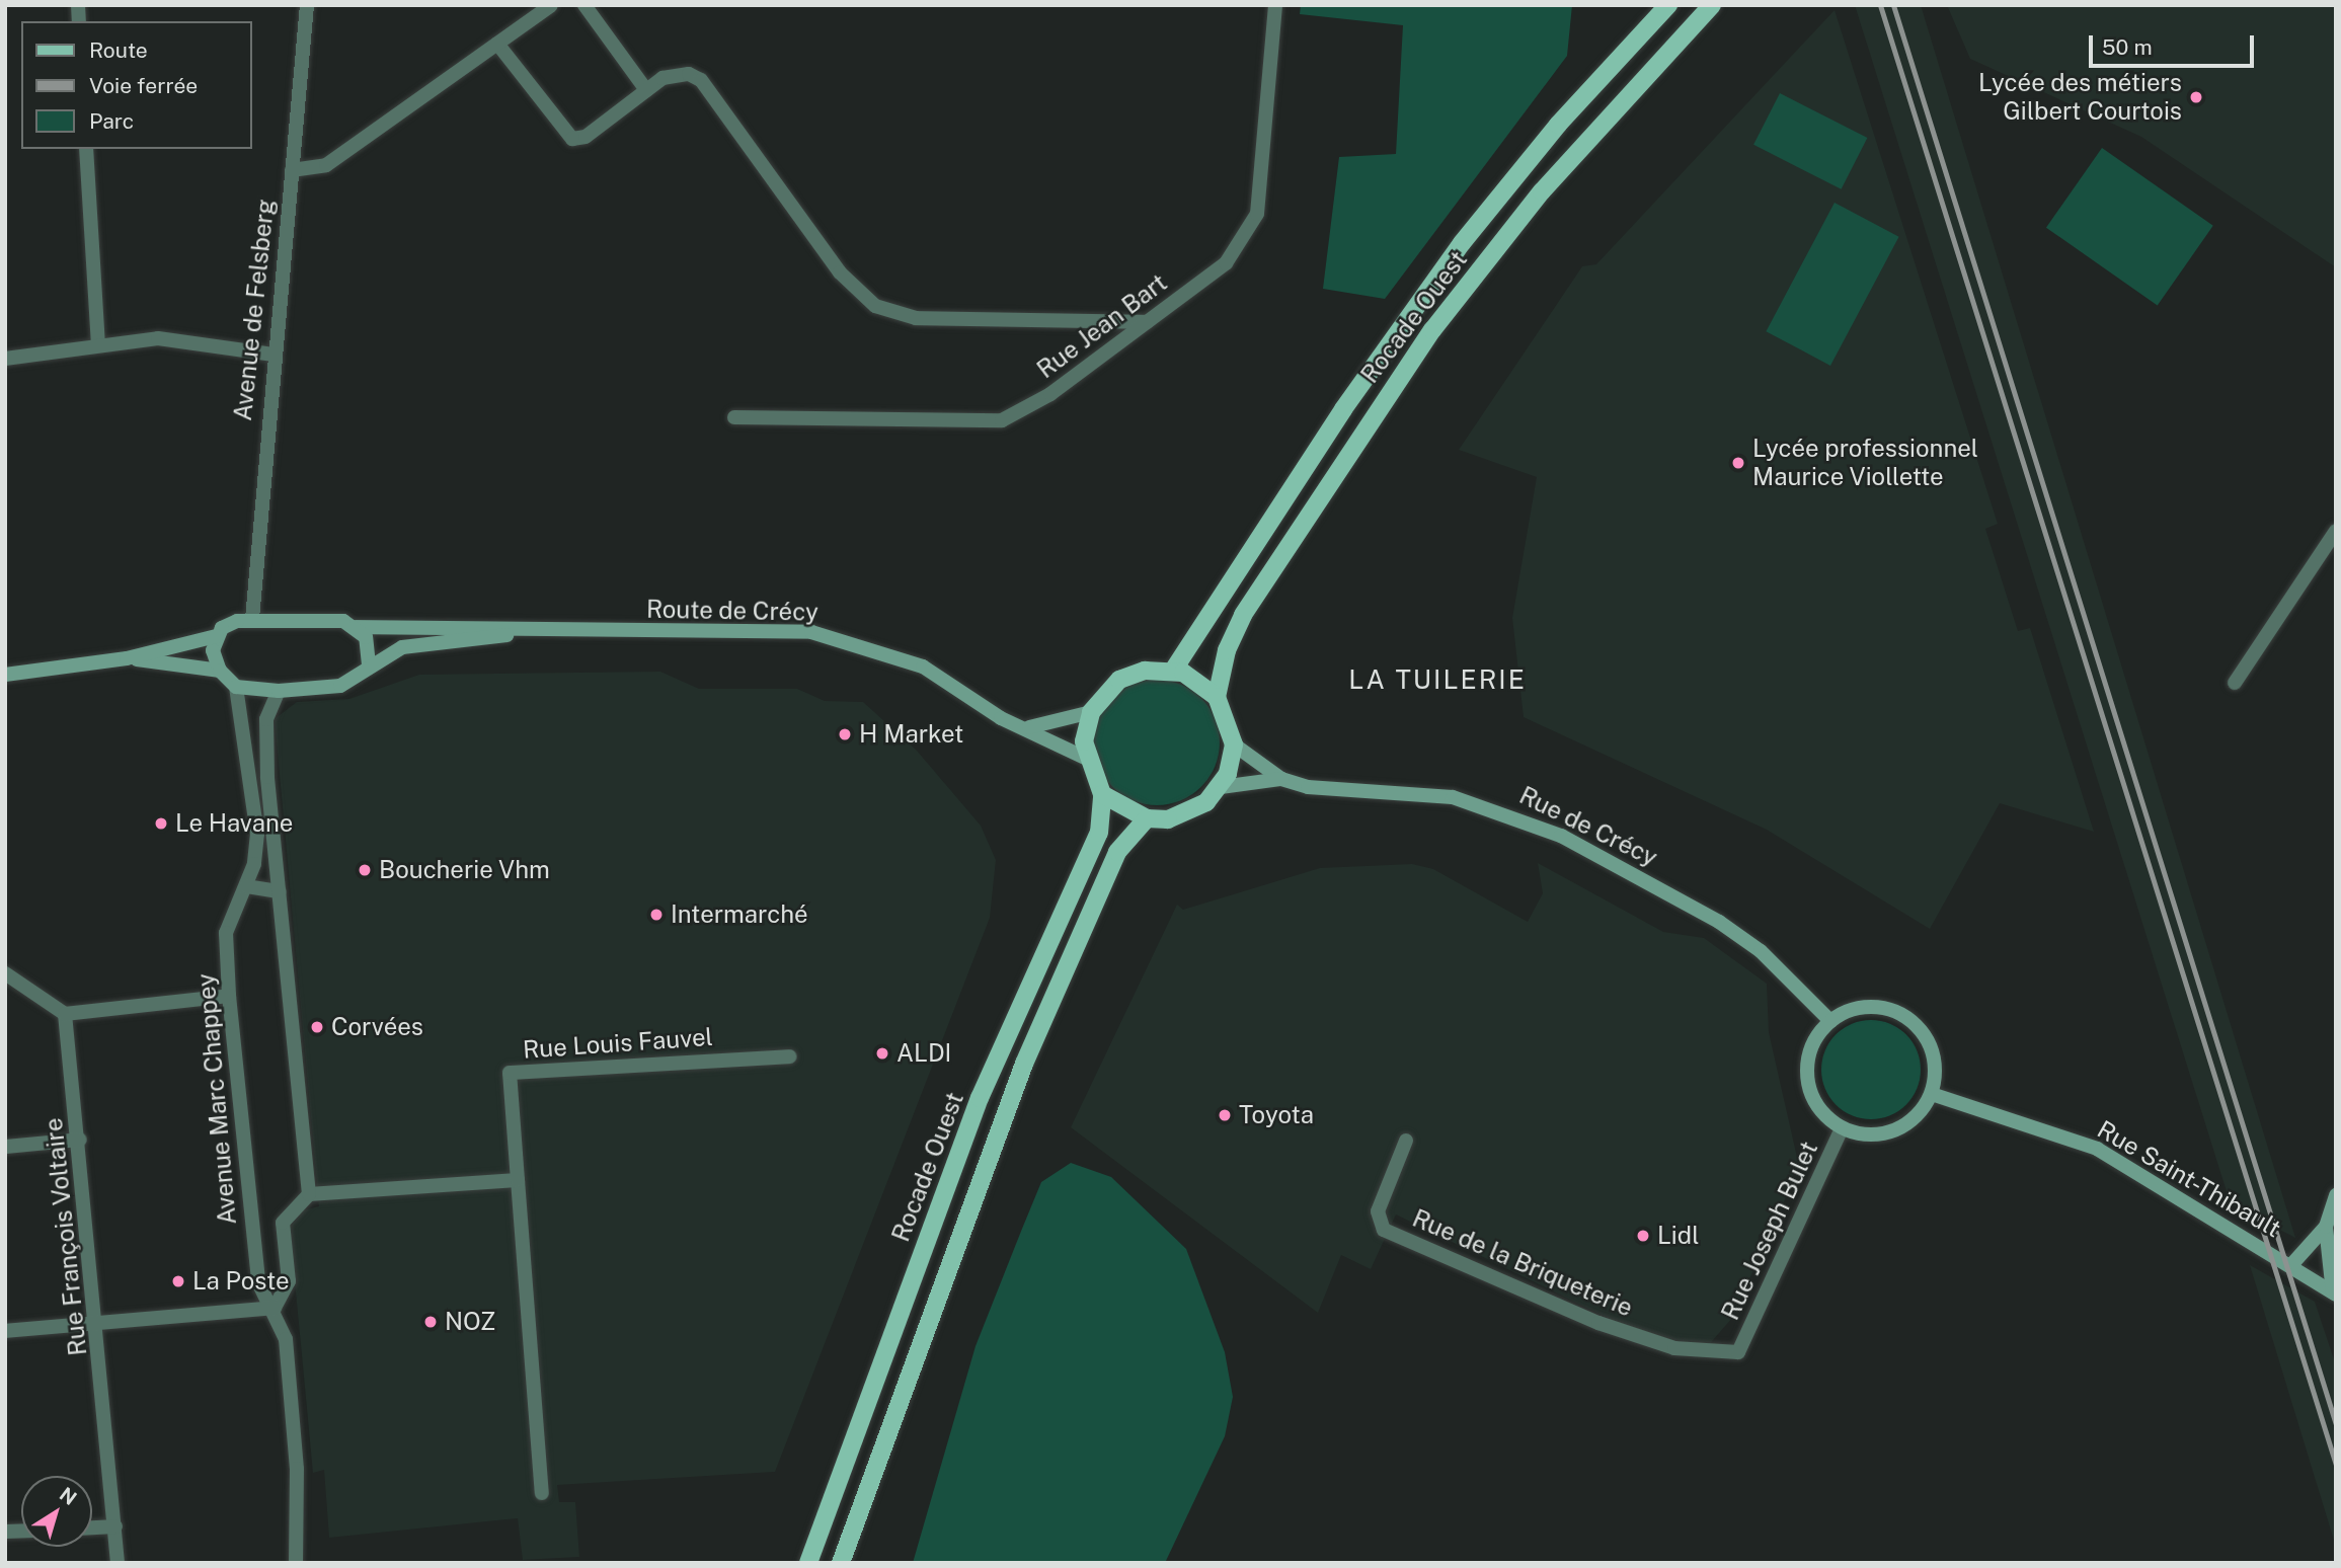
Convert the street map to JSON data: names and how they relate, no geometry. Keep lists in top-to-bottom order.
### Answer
{
  "streets": {
    "main road": [
      "Rocade Ouest",
      "Route de Crécy",
      "Rue de Crécy",
      "Rue Saint-Thibault"
    ],
    "street": [
      "Avenue de Felsberg",
      "Rue Jean Bart",
      "Rue Louis Fauvel",
      "Avenue Marc Chappey",
      "Rue Joseph Bulet",
      "Rue François Voltaire",
      "Rue de la Briqueterie"
    ]
  },
  "crossings": [
    ["Avenue de Felsberg", "Route de Crécy"],
    ["Rocade Ouest", "Route de Crécy"],
    ["Rocade Ouest", "Rue de Crécy"],
    ["Route de Crécy", "Rue de Crécy"],
    ["Route de Crécy", "Avenue Marc Chappey"],
    ["Rue de Crécy", "Rue Saint-Thibault"],
    ["Rue de Crécy", "Rue Joseph Bulet"],
    ["Rue Saint-Thibault", "Rue Joseph Bulet"],
    ["Rue Joseph Bulet", "Rue de la Briqueterie"]
  ],
  "districts": ["LA TUILERIE"],
  "places": [
    "Lycée des métiers Gilbert Courtois",
    "Lycée professionnel Maurice Viollette",
    "H Market",
    "Le Havane",
    "Boucherie Vhm",
    "Intermarché",
    "Corvées",
    "ALDI",
    "Toyota",
    "Lidl",
    "La Poste",
    "NOZ"
  ],
  "legend": ["Route", "Voie ferrée", "Parc"],
  "scale_bar": "50 m",
  "north": "top right"
}
